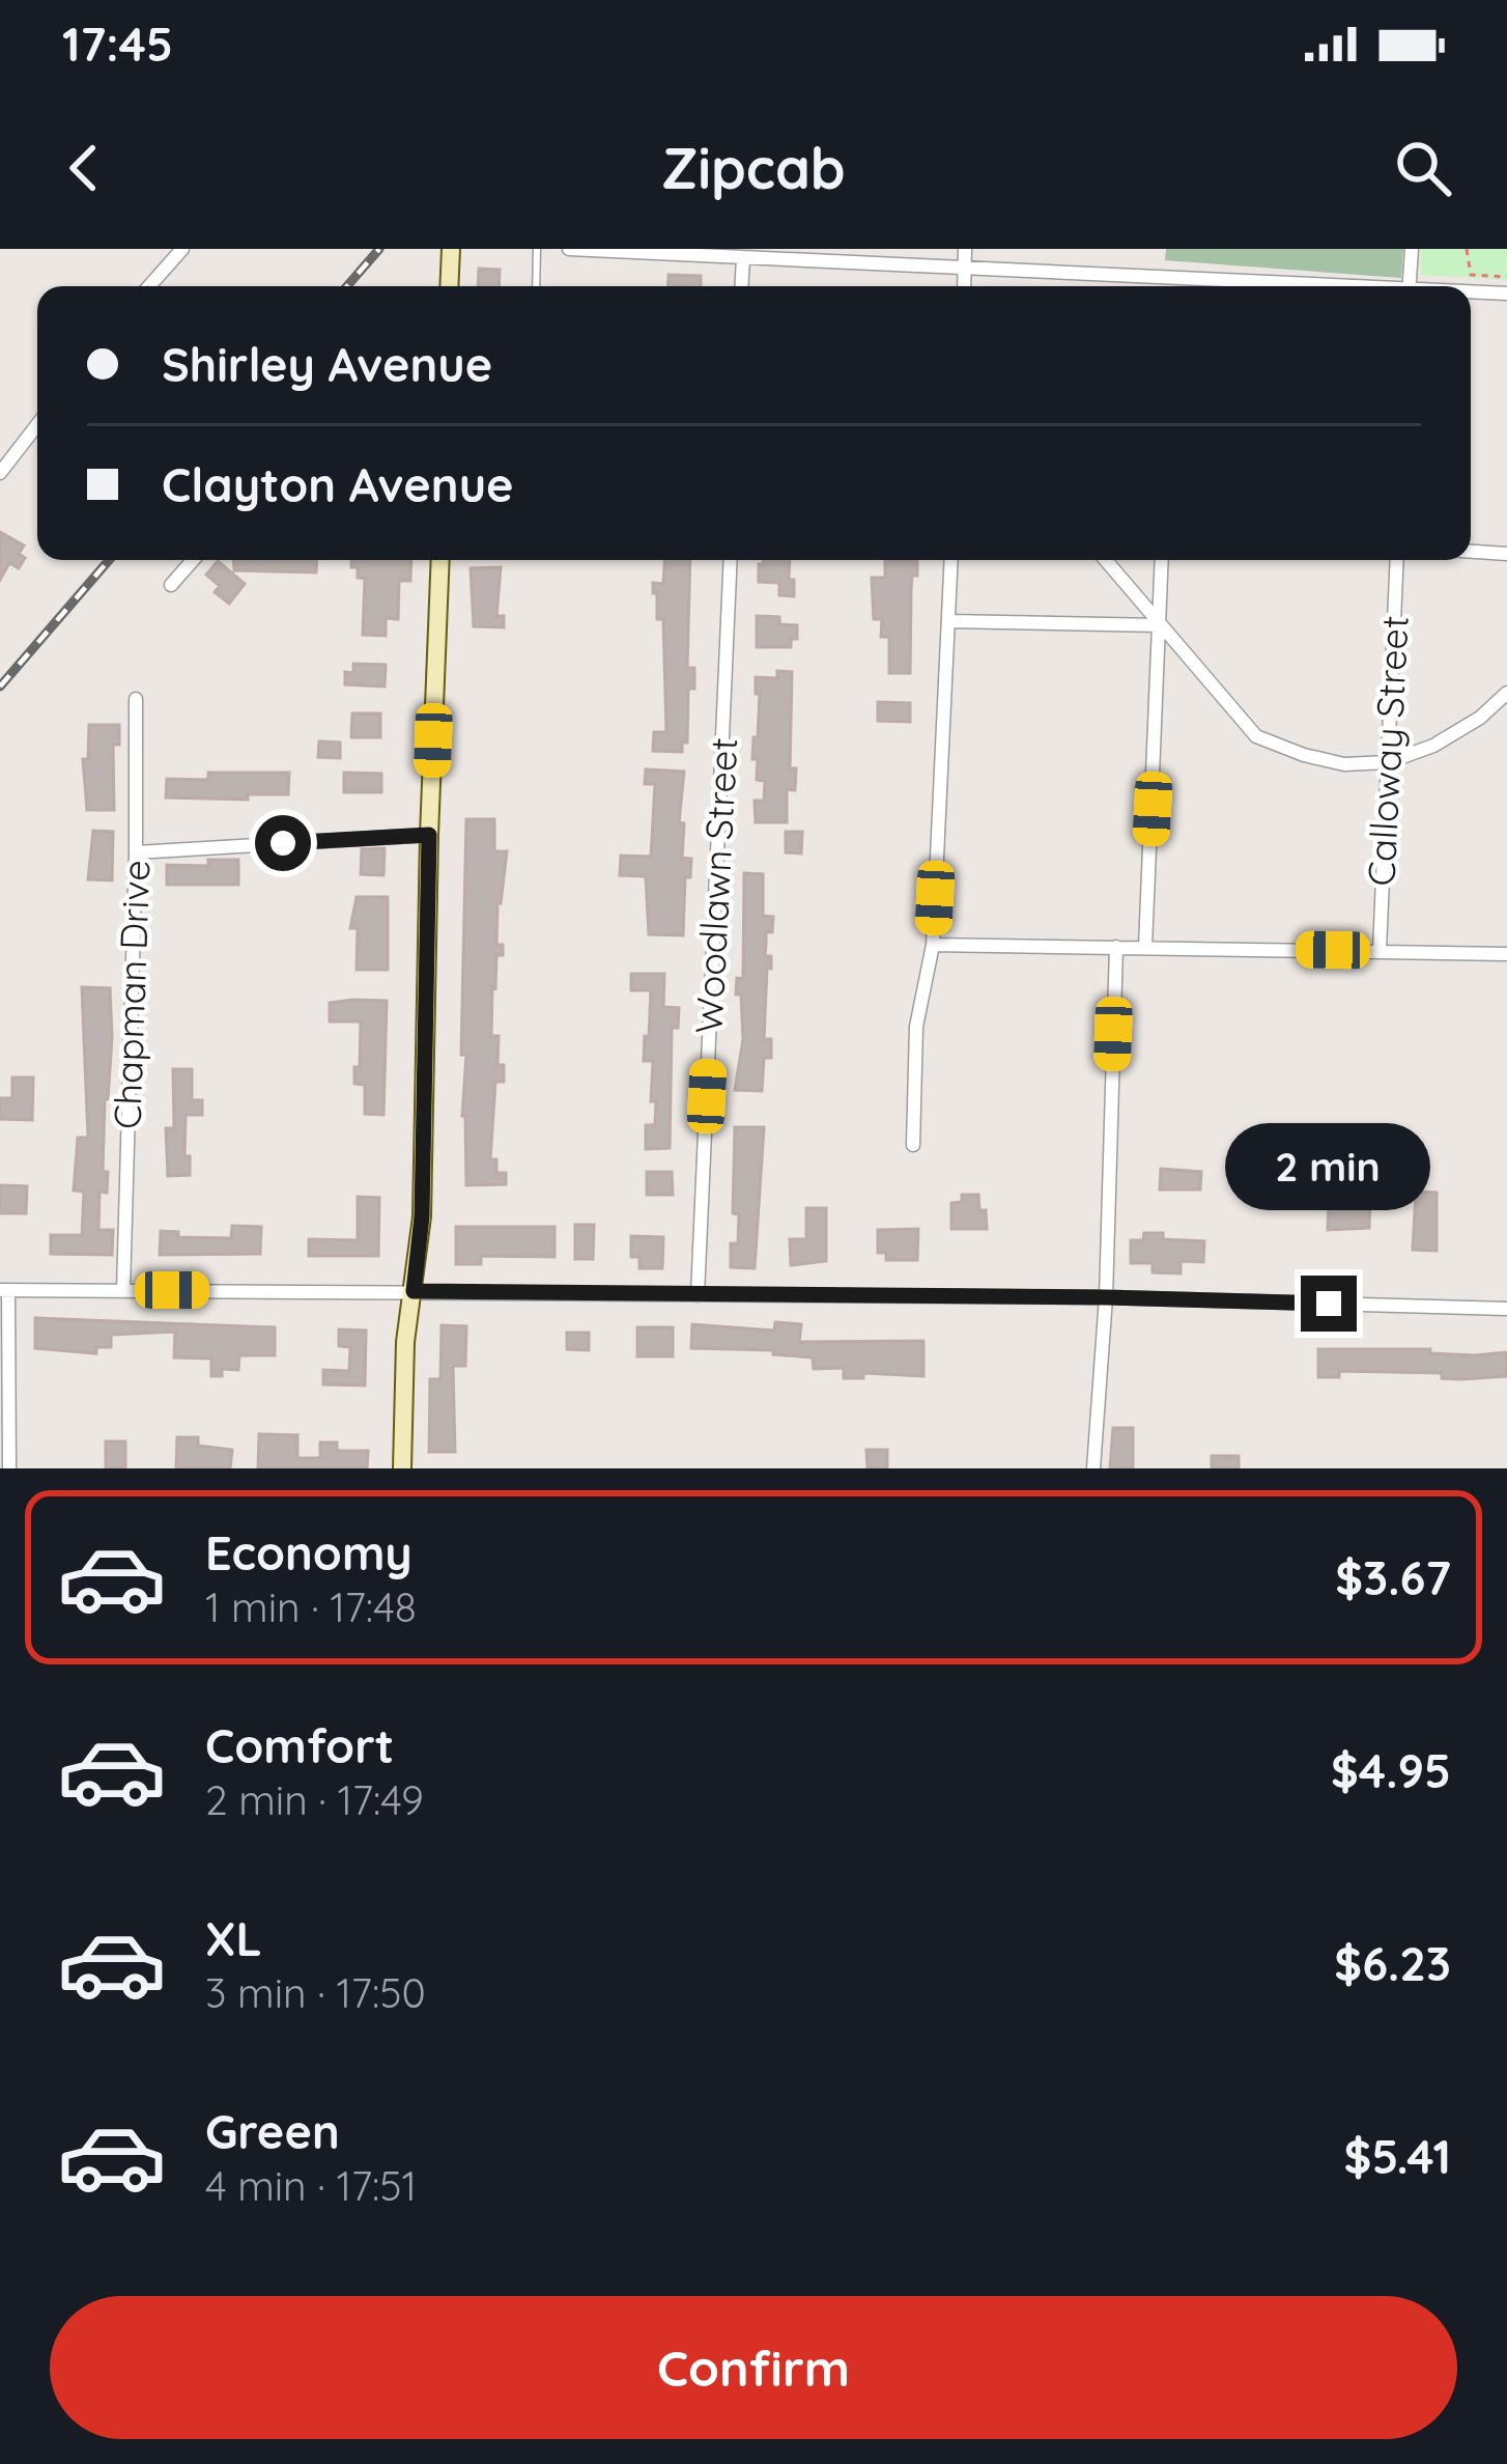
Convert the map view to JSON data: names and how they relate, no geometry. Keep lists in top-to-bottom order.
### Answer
{
  "streets": {
    "street": ["Calloway Street", "Woodlawn Street", "Chapman Drive"]
  },
  "page": {
    "status": "17:45",
    "header": "Zipcab",
    "banner": ["Shirley Avenue", "Clayton Avenue"],
    "bubble": "2 min",
    "list": [
      {
        "name": "Economy",
        "note": "1 min · 17:48",
        "value": "$3.67"
      },
      {
        "name": "Comfort",
        "note": "2 min · 17:49",
        "value": "$4.95"
      },
      {
        "name": "XL",
        "note": "3 min · 17:50",
        "value": "$6.23"
      },
      {
        "name": "Green",
        "note": "4 min · 17:51",
        "value": "$5.41"
      }
    ],
    "buttons": "Confirm"
  }
}
